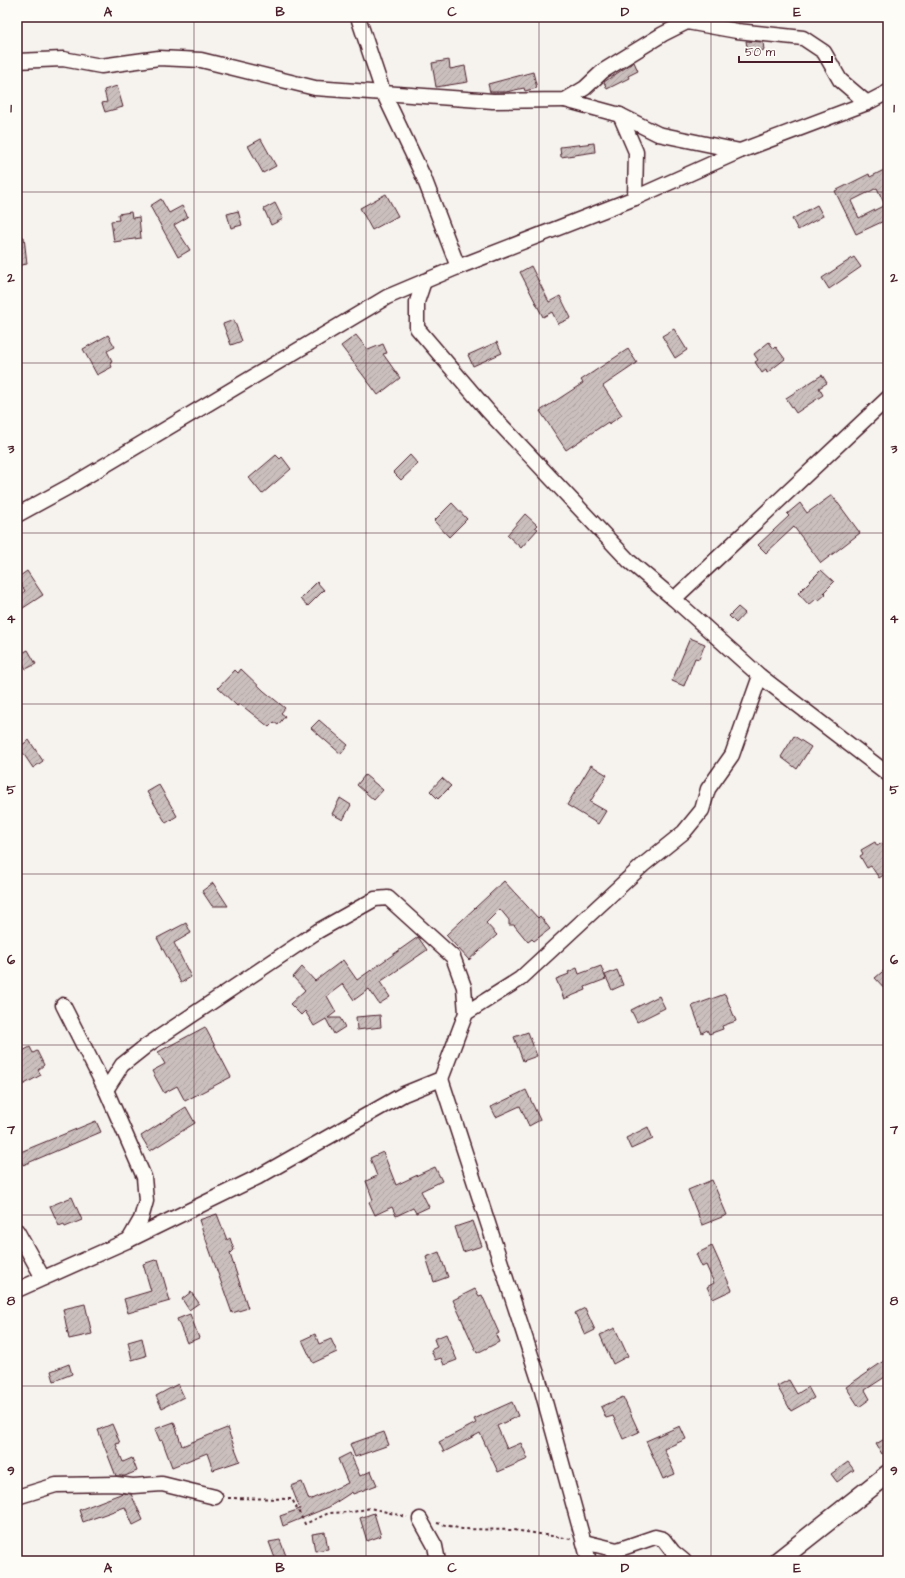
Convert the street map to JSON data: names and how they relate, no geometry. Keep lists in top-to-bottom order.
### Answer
{
  "scale_bar": "50 m",
  "grid": {
    "columns": [
      "A",
      "B",
      "C",
      "D",
      "E"
    ],
    "rows": [
      "1",
      "2",
      "3",
      "4",
      "5",
      "6",
      "7",
      "8",
      "9"
    ]
  }
}
